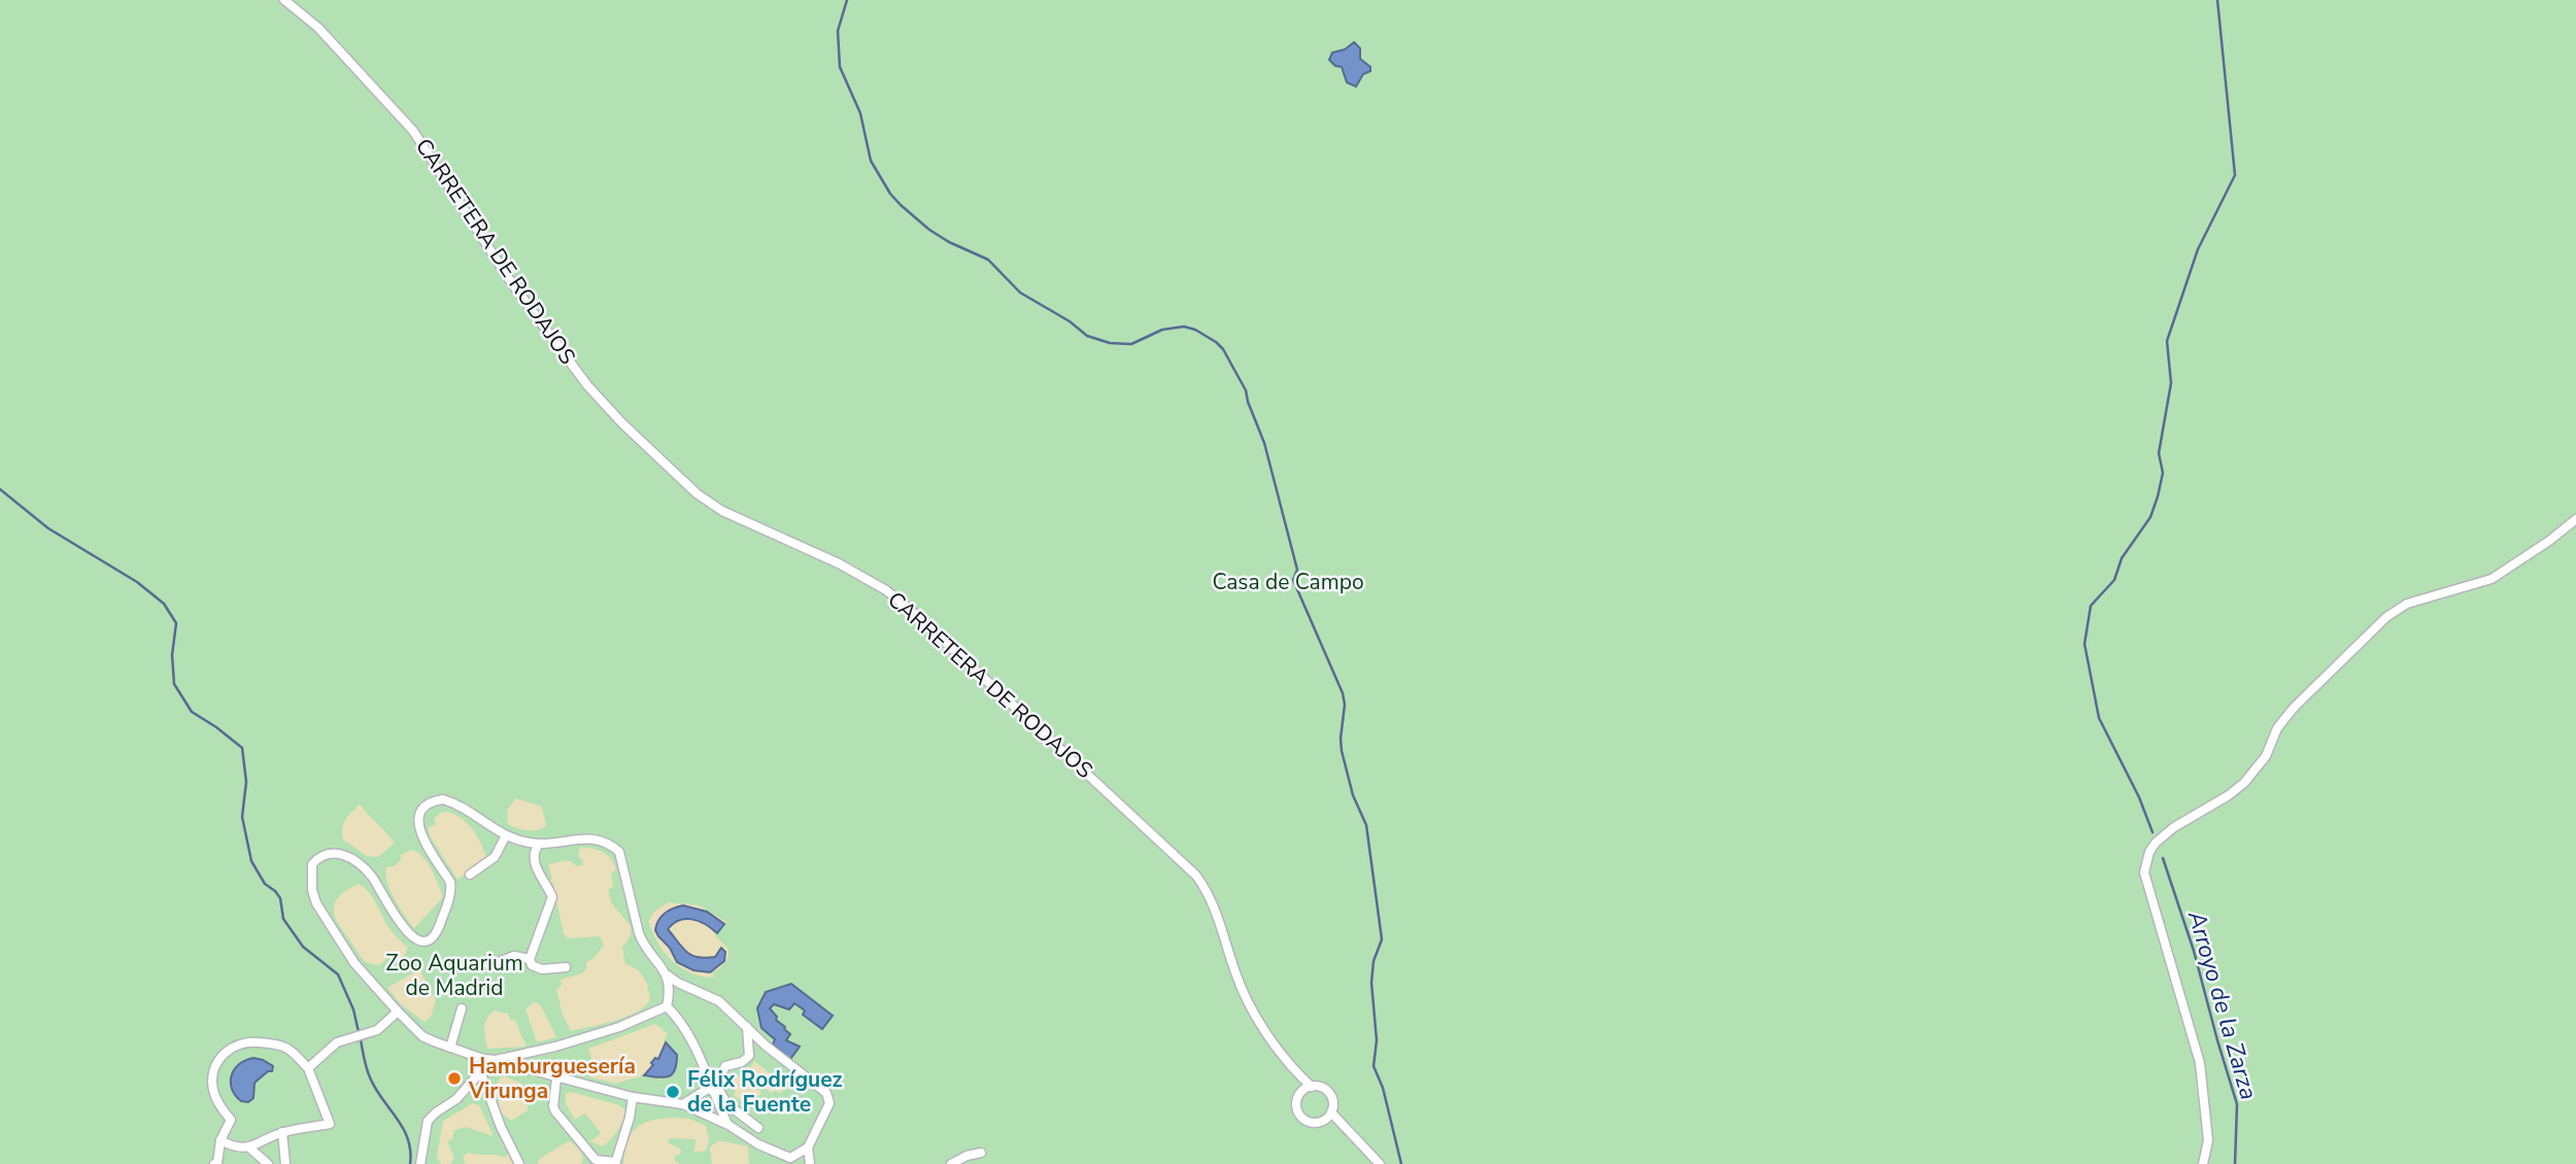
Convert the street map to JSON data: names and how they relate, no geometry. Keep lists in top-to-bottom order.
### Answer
{
  "streets": {
    "street": ["CARRETERA DE RODAJOS"]
  },
  "water": ["Arroyo de la Zarza"],
  "parks": ["Casa de Campo", "Zoo Aquarium de Madrid"],
  "places": ["Hamburguesería Virunga", "Félix Rodríguez de la Fuente"]
}
